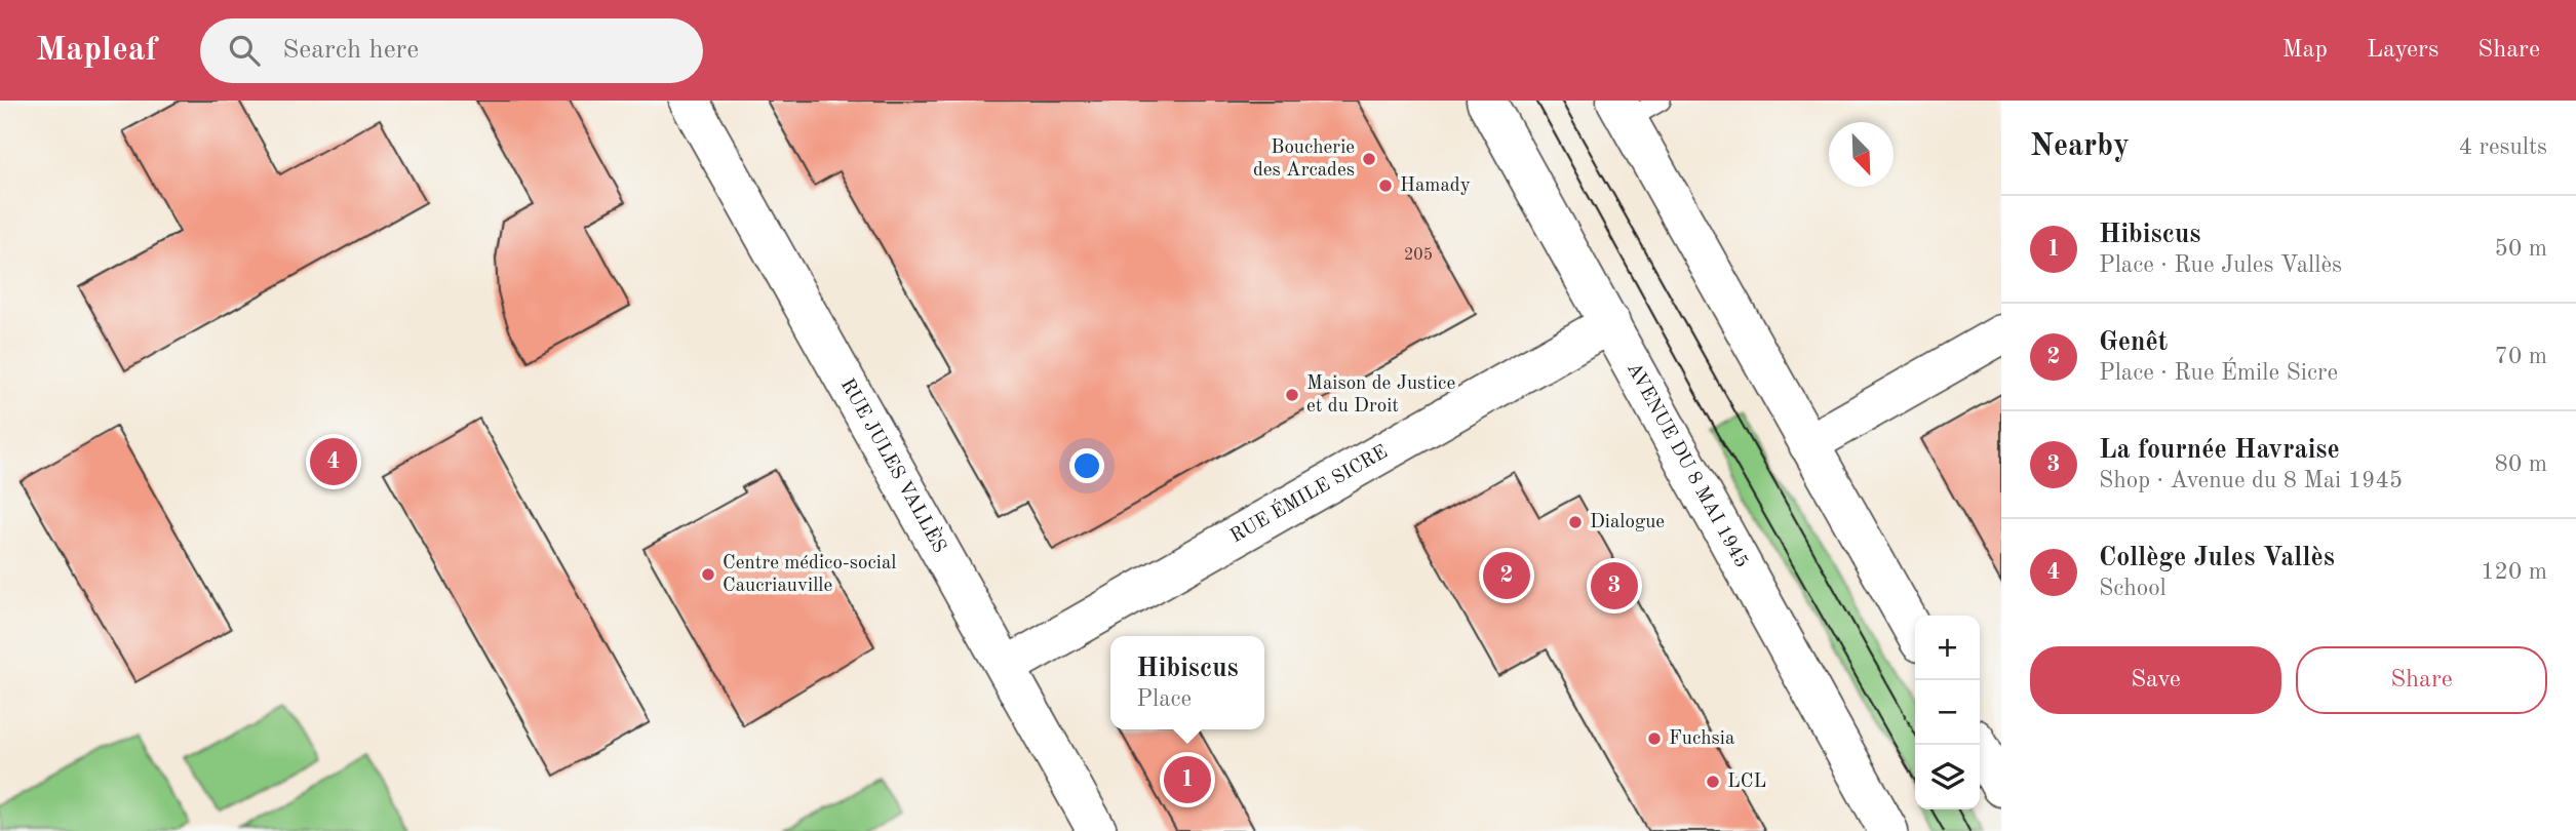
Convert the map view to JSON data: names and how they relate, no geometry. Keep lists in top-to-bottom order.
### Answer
{
  "streets": {
    "street": ["AVENUE DU 8 MAI 1945", "RUE JULES VALLÈS", "RUE ÉMILE SICRE"]
  },
  "crossings": [
    ["AVENUE DU 8 MAI 1945", "RUE ÉMILE SICRE"],
    ["RUE JULES VALLÈS", "RUE ÉMILE SICRE"]
  ],
  "places": [
    "Boucherie des Arcades",
    "Hamady",
    "Maison de Justice et du Droit",
    "Dialogue",
    "Centre médico-social Caucriauville",
    "Fuchsia",
    "LCL"
  ],
  "house_numbers": ["205"],
  "north": "bottom right",
  "page": {
    "header": "Mapleaf",
    "search": "Search here",
    "nav": ["Map", "Layers", "Share"],
    "heading": ["Nearby", "4 results"],
    "list": [
      {
        "mark": "1",
        "name": "Hibiscus",
        "note": "Place · Rue Jules Vallès",
        "value": "50 m"
      },
      {
        "mark": "2",
        "name": "Genêt",
        "note": "Place · Rue Émile Sicre",
        "value": "70 m"
      },
      {
        "mark": "3",
        "name": "La fournée Havraise",
        "note": "Shop · Avenue du 8 Mai 1945",
        "value": "80 m"
      },
      {
        "mark": "4",
        "name": "Collège Jules Vallès",
        "note": "School",
        "value": "120 m"
      }
    ],
    "pins": [
      "4",
      "2",
      "3",
      "1"
    ],
    "map_buttons": ["+", "−"],
    "buttons": ["Save", "Share"],
    "popup": ["Hibiscus", "Place"]
  }
}
